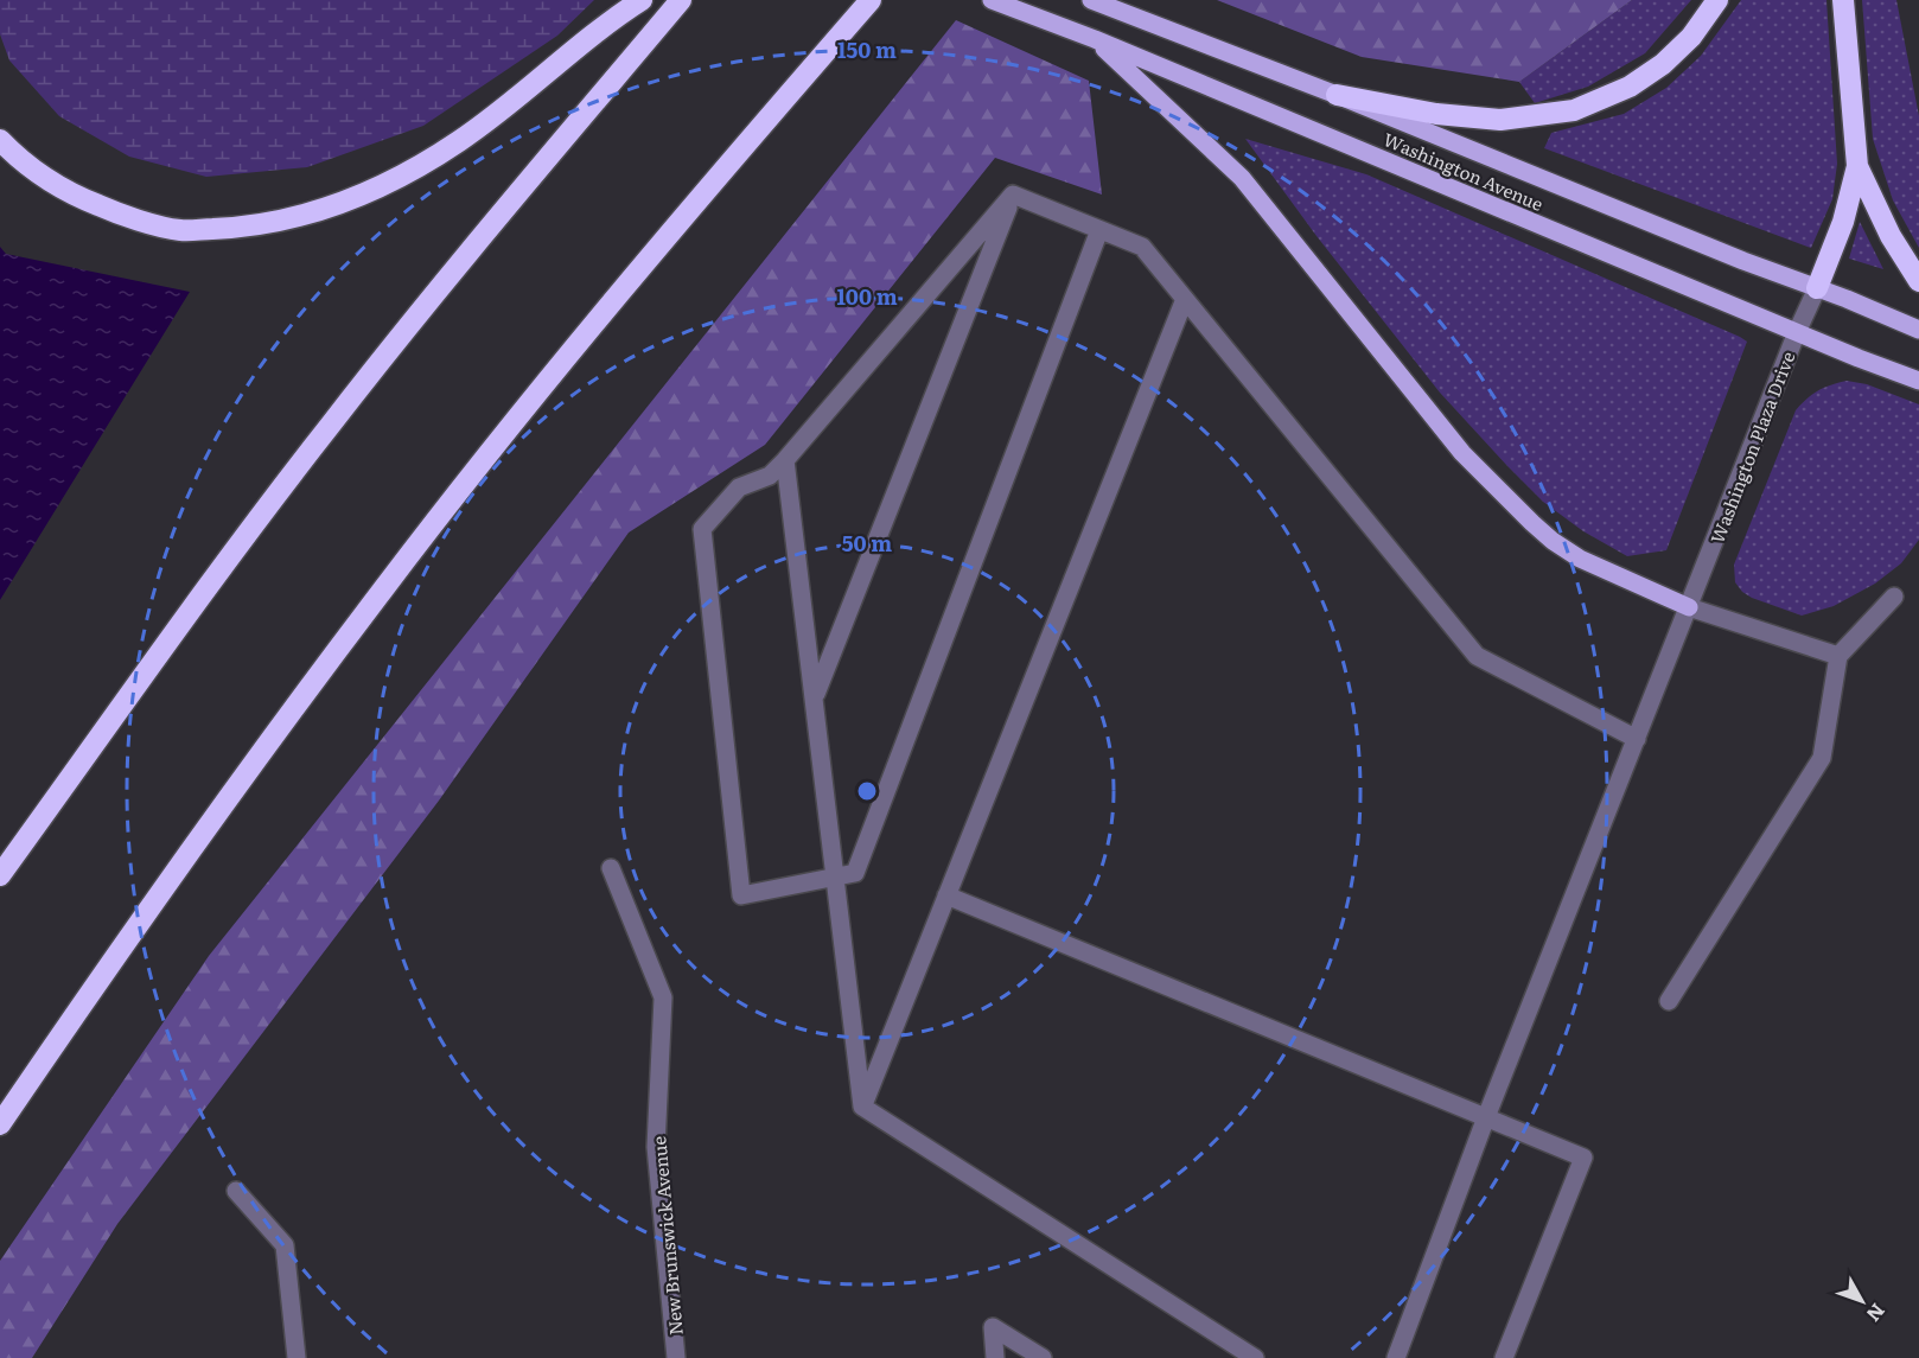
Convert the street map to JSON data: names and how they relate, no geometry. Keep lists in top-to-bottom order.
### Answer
{
  "streets": {
    "main road": ["Washington Avenue"],
    "street": ["Washington Plaza Drive", "New Brunswick Avenue"]
  },
  "crossings": [
    ["Washington Avenue", "Washington Plaza Drive"]
  ],
  "north": "bottom right",
  "rings": ["150 m", "100 m", "50 m"]
}
